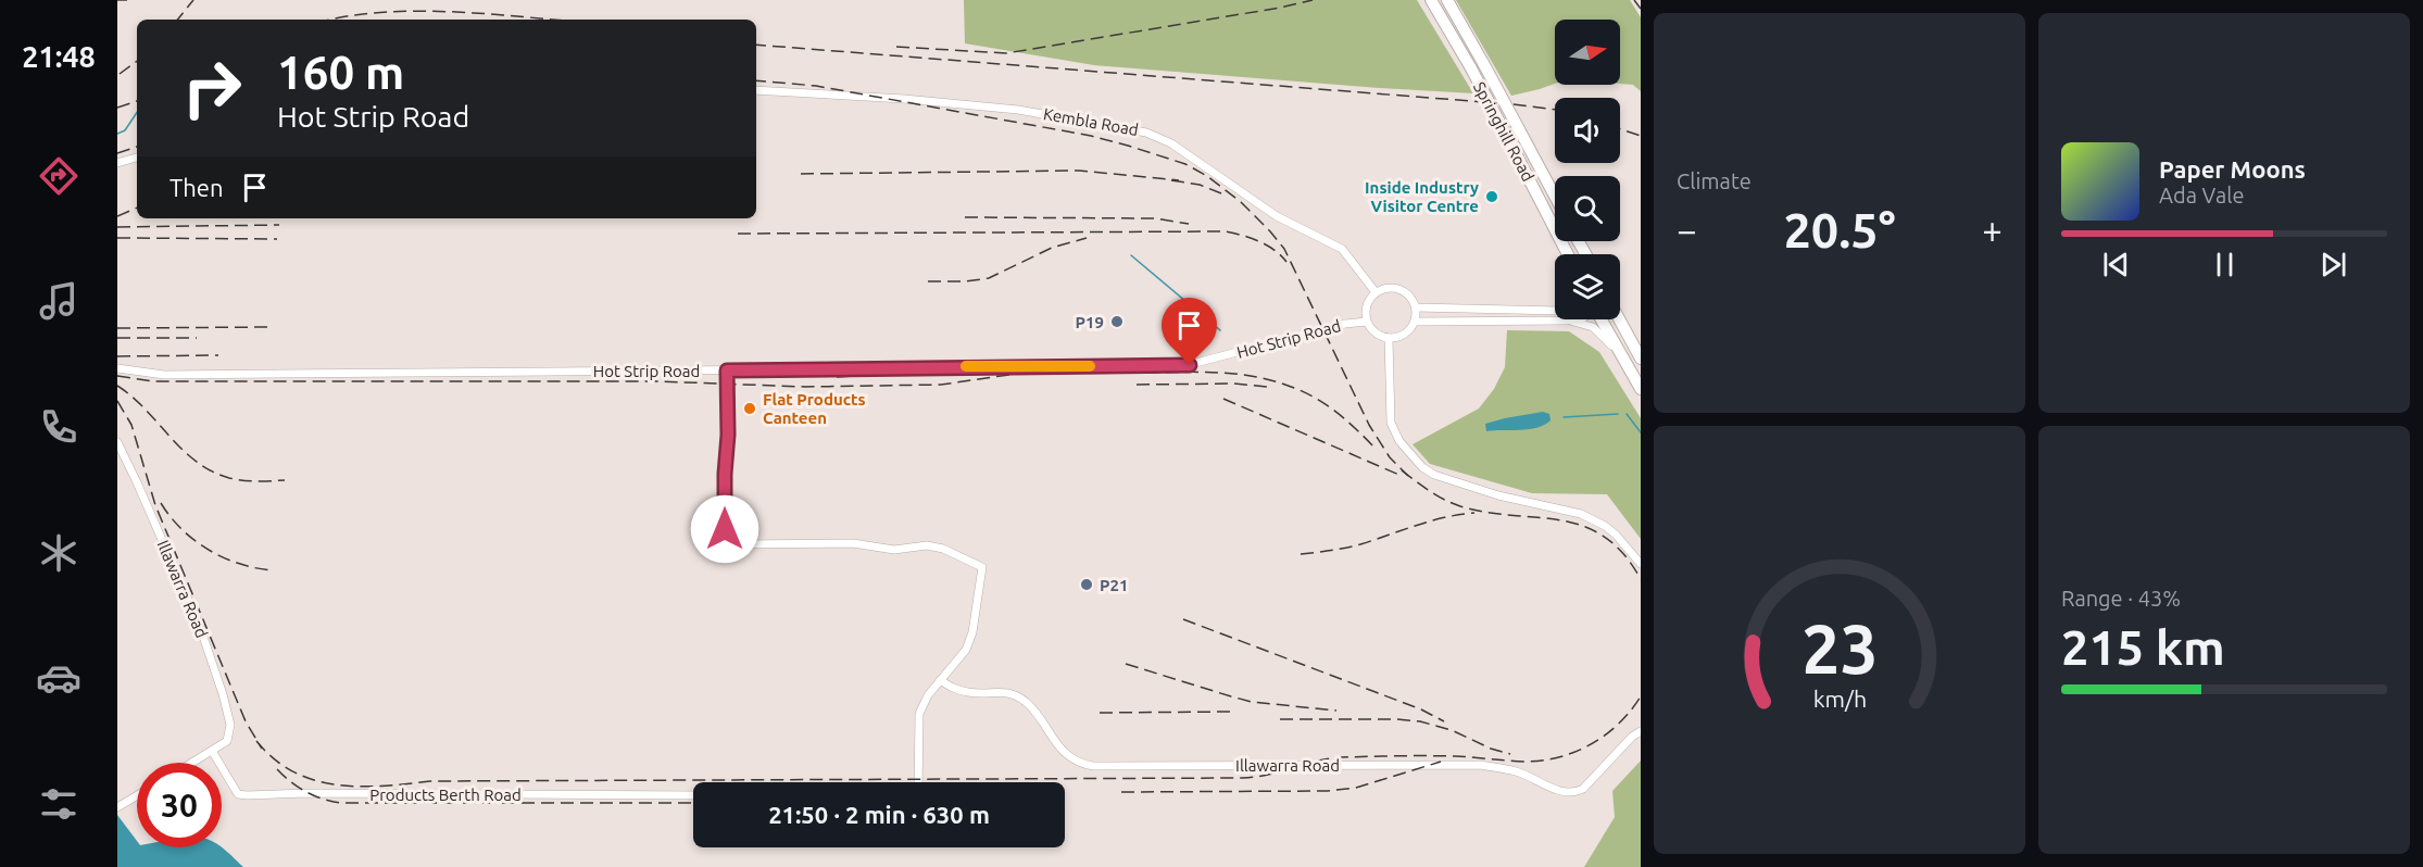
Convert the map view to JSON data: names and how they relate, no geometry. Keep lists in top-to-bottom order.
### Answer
{
  "streets": {
    "main road": ["Springhill Road"],
    "street": [
      "Kembla Road",
      "Hot Strip Road",
      "Illawarra Road",
      "Products Berth Road"
    ]
  },
  "crossings": [
    ["Kembla Road", "Hot Strip Road"],
    ["Illawarra Road", "Products Berth Road"]
  ],
  "places": [
    "Inside Industry Visitor Centre",
    "P19",
    "Flat Products Canteen",
    "P21"
  ],
  "north": "right",
  "page": {
    "tabs": "21:48",
    "tile": [
      "Climate",
      ["Range · 43%", "215 km"]
    ],
    "turn": ["160 m", "Hot Strip Road"],
    "song": ["Paper Moons", "Ada Vale"],
    "then": "Then",
    "heat": ["−", "20.5°", "+"],
    "limit": "30",
    "trip": "21:50 · 2 min · 630 m",
    "gauge": ["23", "km/h"]
  }
}
